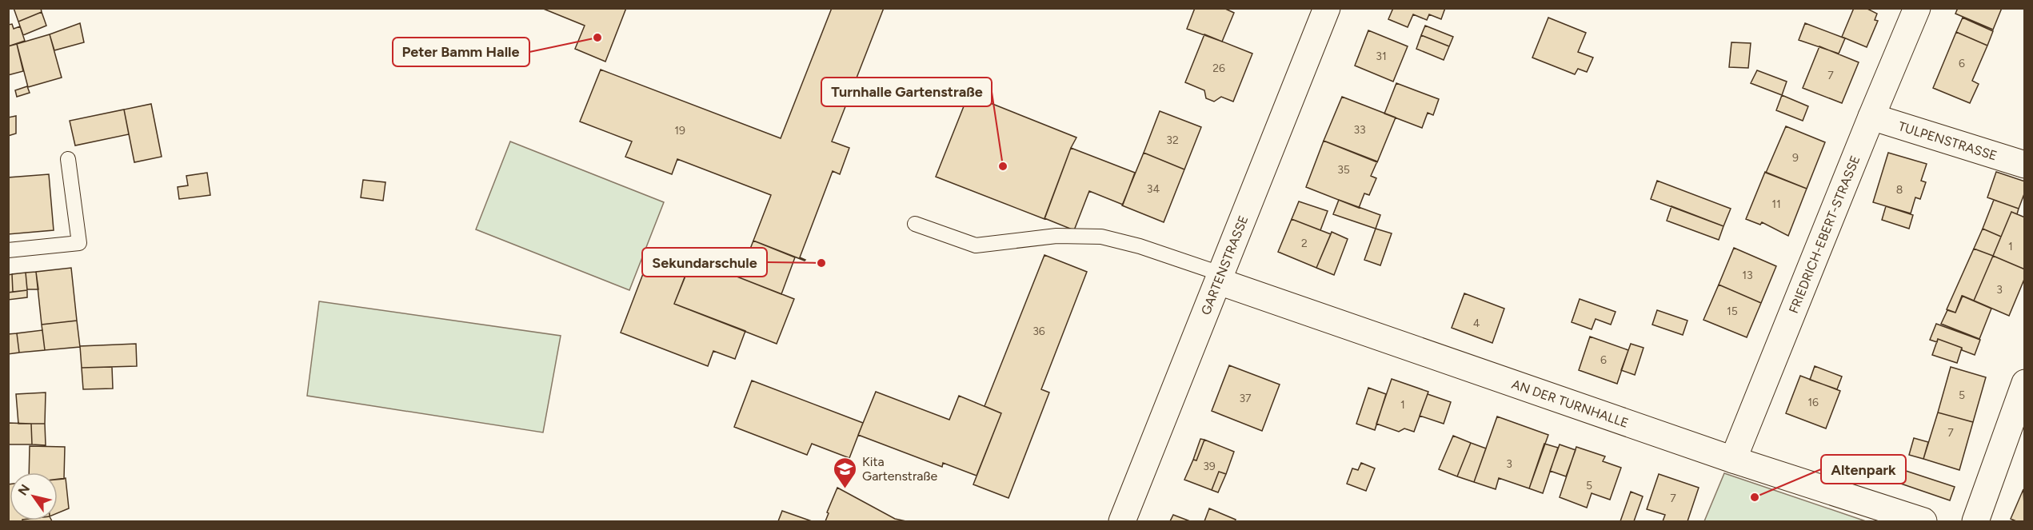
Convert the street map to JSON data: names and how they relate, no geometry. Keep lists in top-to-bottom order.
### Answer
{
  "streets": {
    "street": [
      "TULPENSTRASSE",
      "FRIEDRICH-EBERT-STRASSE",
      "GARTENSTRASSE",
      "AN DER TURNHALLE"
    ]
  },
  "crossings": [
    ["TULPENSTRASSE", "FRIEDRICH-EBERT-STRASSE"],
    ["FRIEDRICH-EBERT-STRASSE", "AN DER TURNHALLE"],
    ["GARTENSTRASSE", "AN DER TURNHALLE"]
  ],
  "places": {
    "other": [
      "Peter Bamm Halle",
      "Turnhalle Gartenstraße",
      "Sekundarschule",
      "Altenpark"
    ],
    "school or university": ["Kita Gartenstraße"]
  },
  "house_numbers": [
    "31",
    "6",
    "26",
    "7",
    "33",
    "19",
    "32",
    "9",
    "35",
    "34",
    "8",
    "11",
    "2",
    "1",
    "13",
    "3",
    "15",
    "4",
    "36",
    "6",
    "5",
    "37",
    "16",
    "1",
    "7",
    "3",
    "39",
    "5",
    "7"
  ],
  "north": "top left"
}
